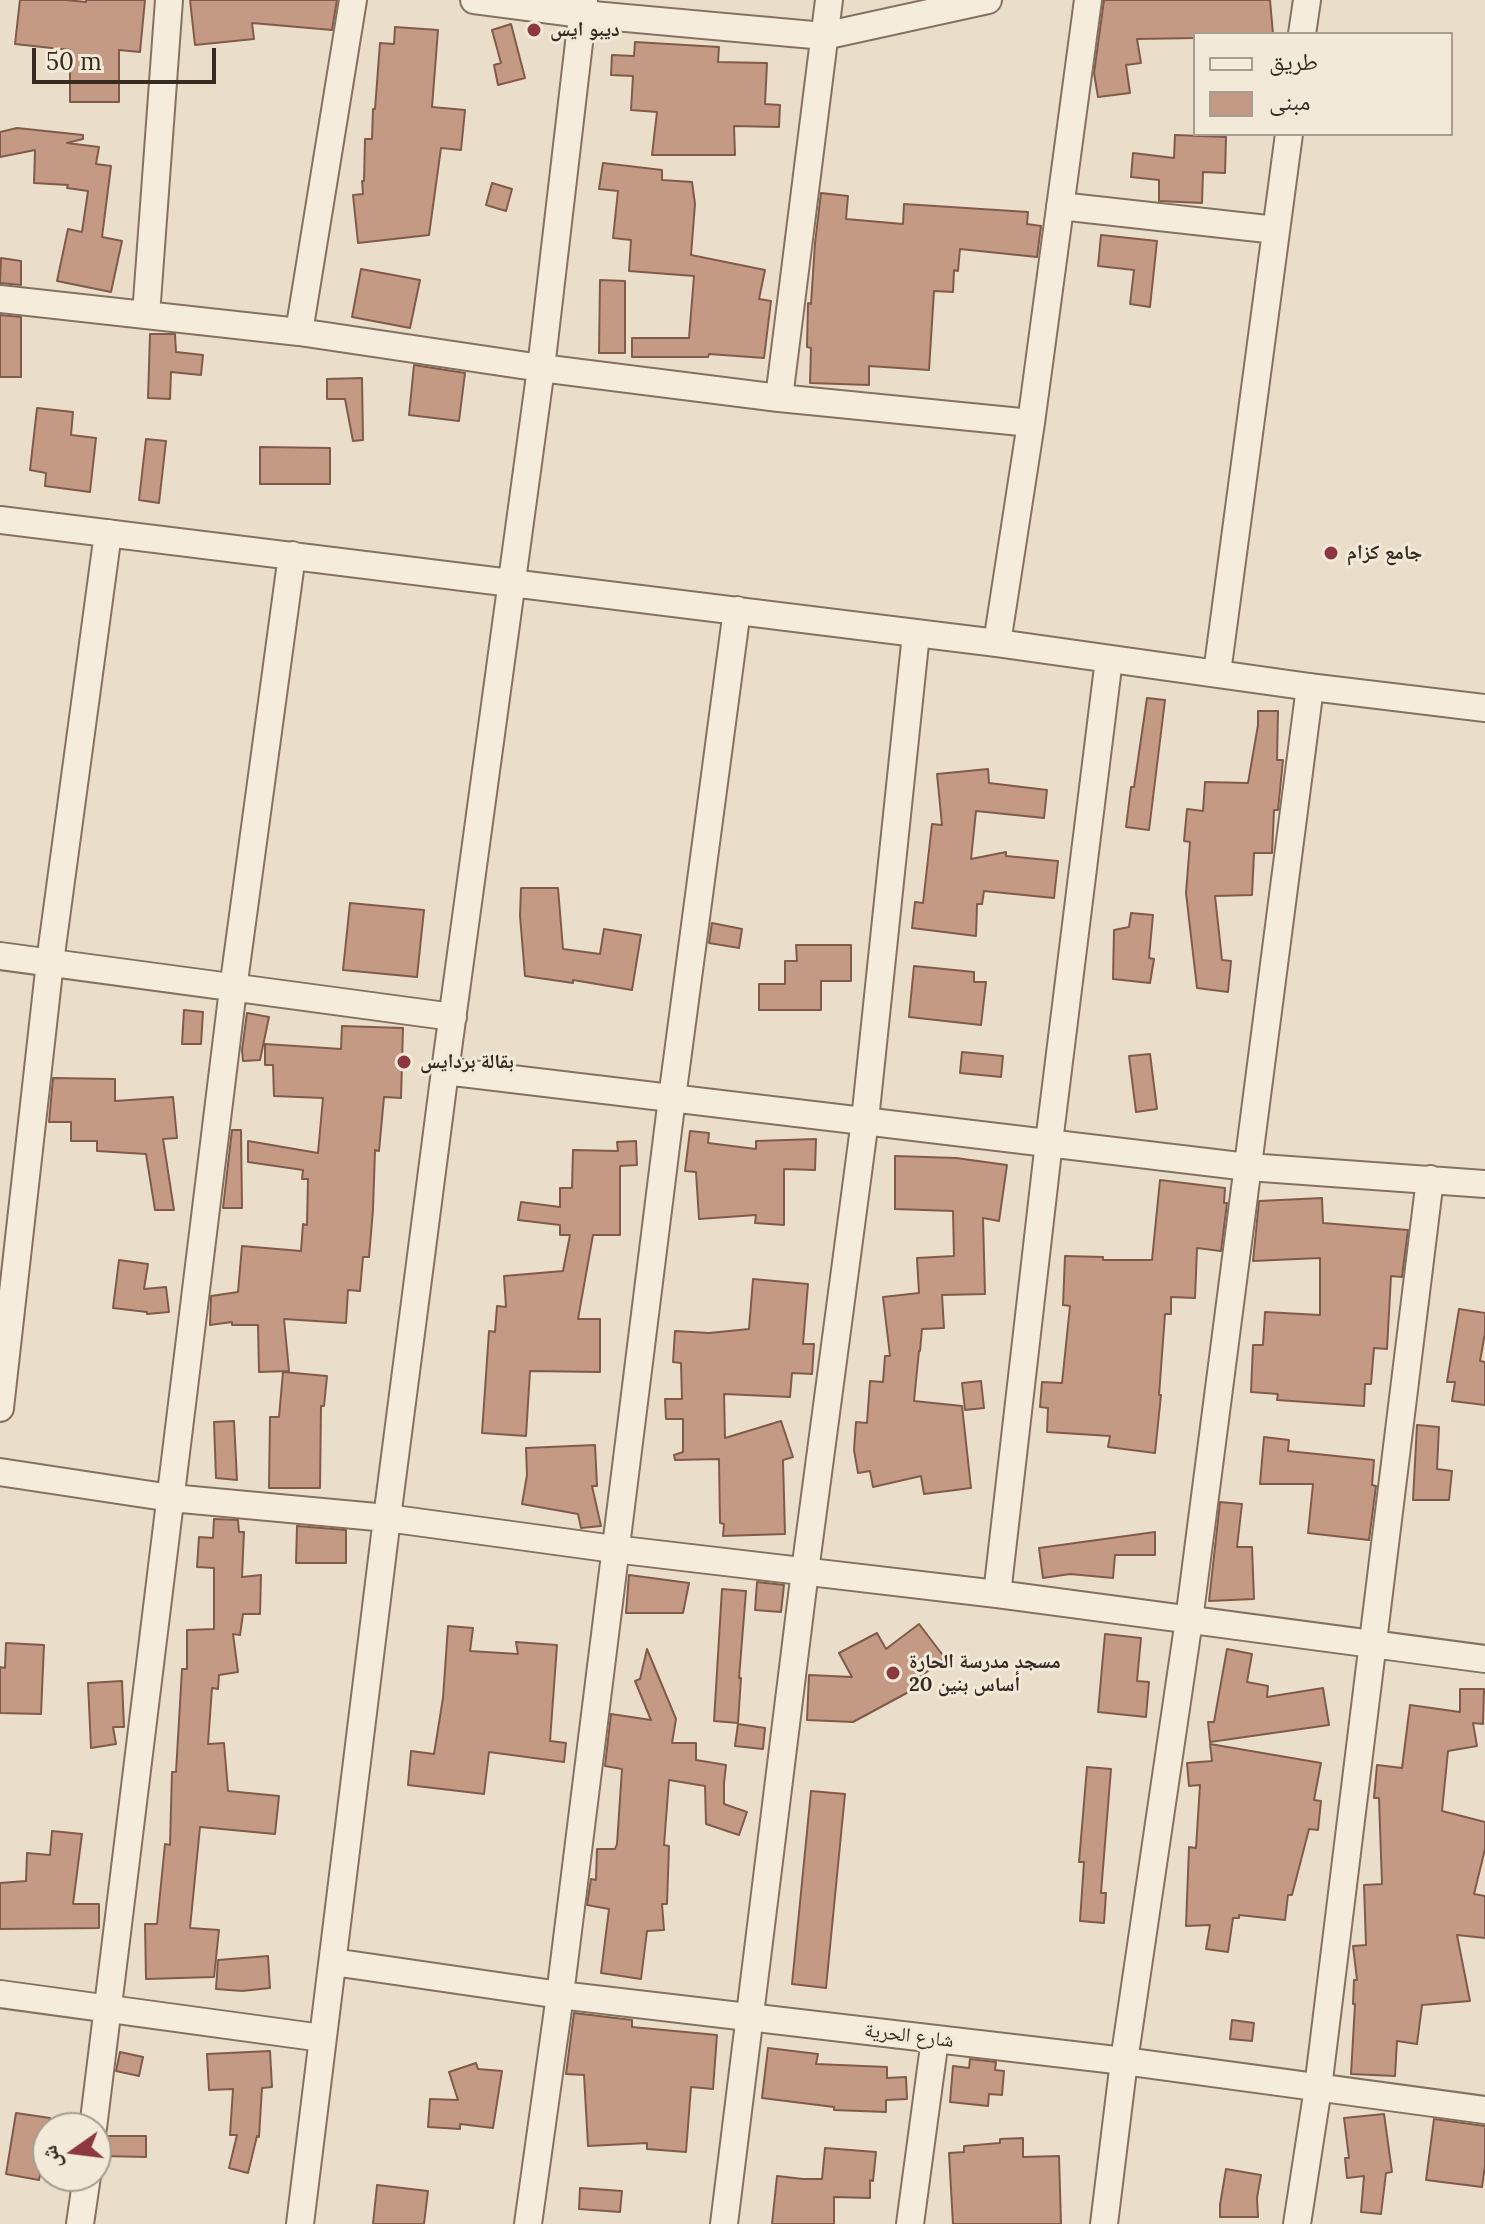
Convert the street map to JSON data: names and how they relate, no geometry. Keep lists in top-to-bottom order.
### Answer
{
  "streets": {
    "street": ["شارع الحرية"]
  },
  "places": [
    "ديبو ايس",
    "جامع كزام",
    "بقالة بردايس",
    "مسجد مدرسة الحارة 20 أساس بنين"
  ],
  "legend": ["طريق", "مبنى"],
  "scale_bar": "50 m",
  "north": "left"
}
